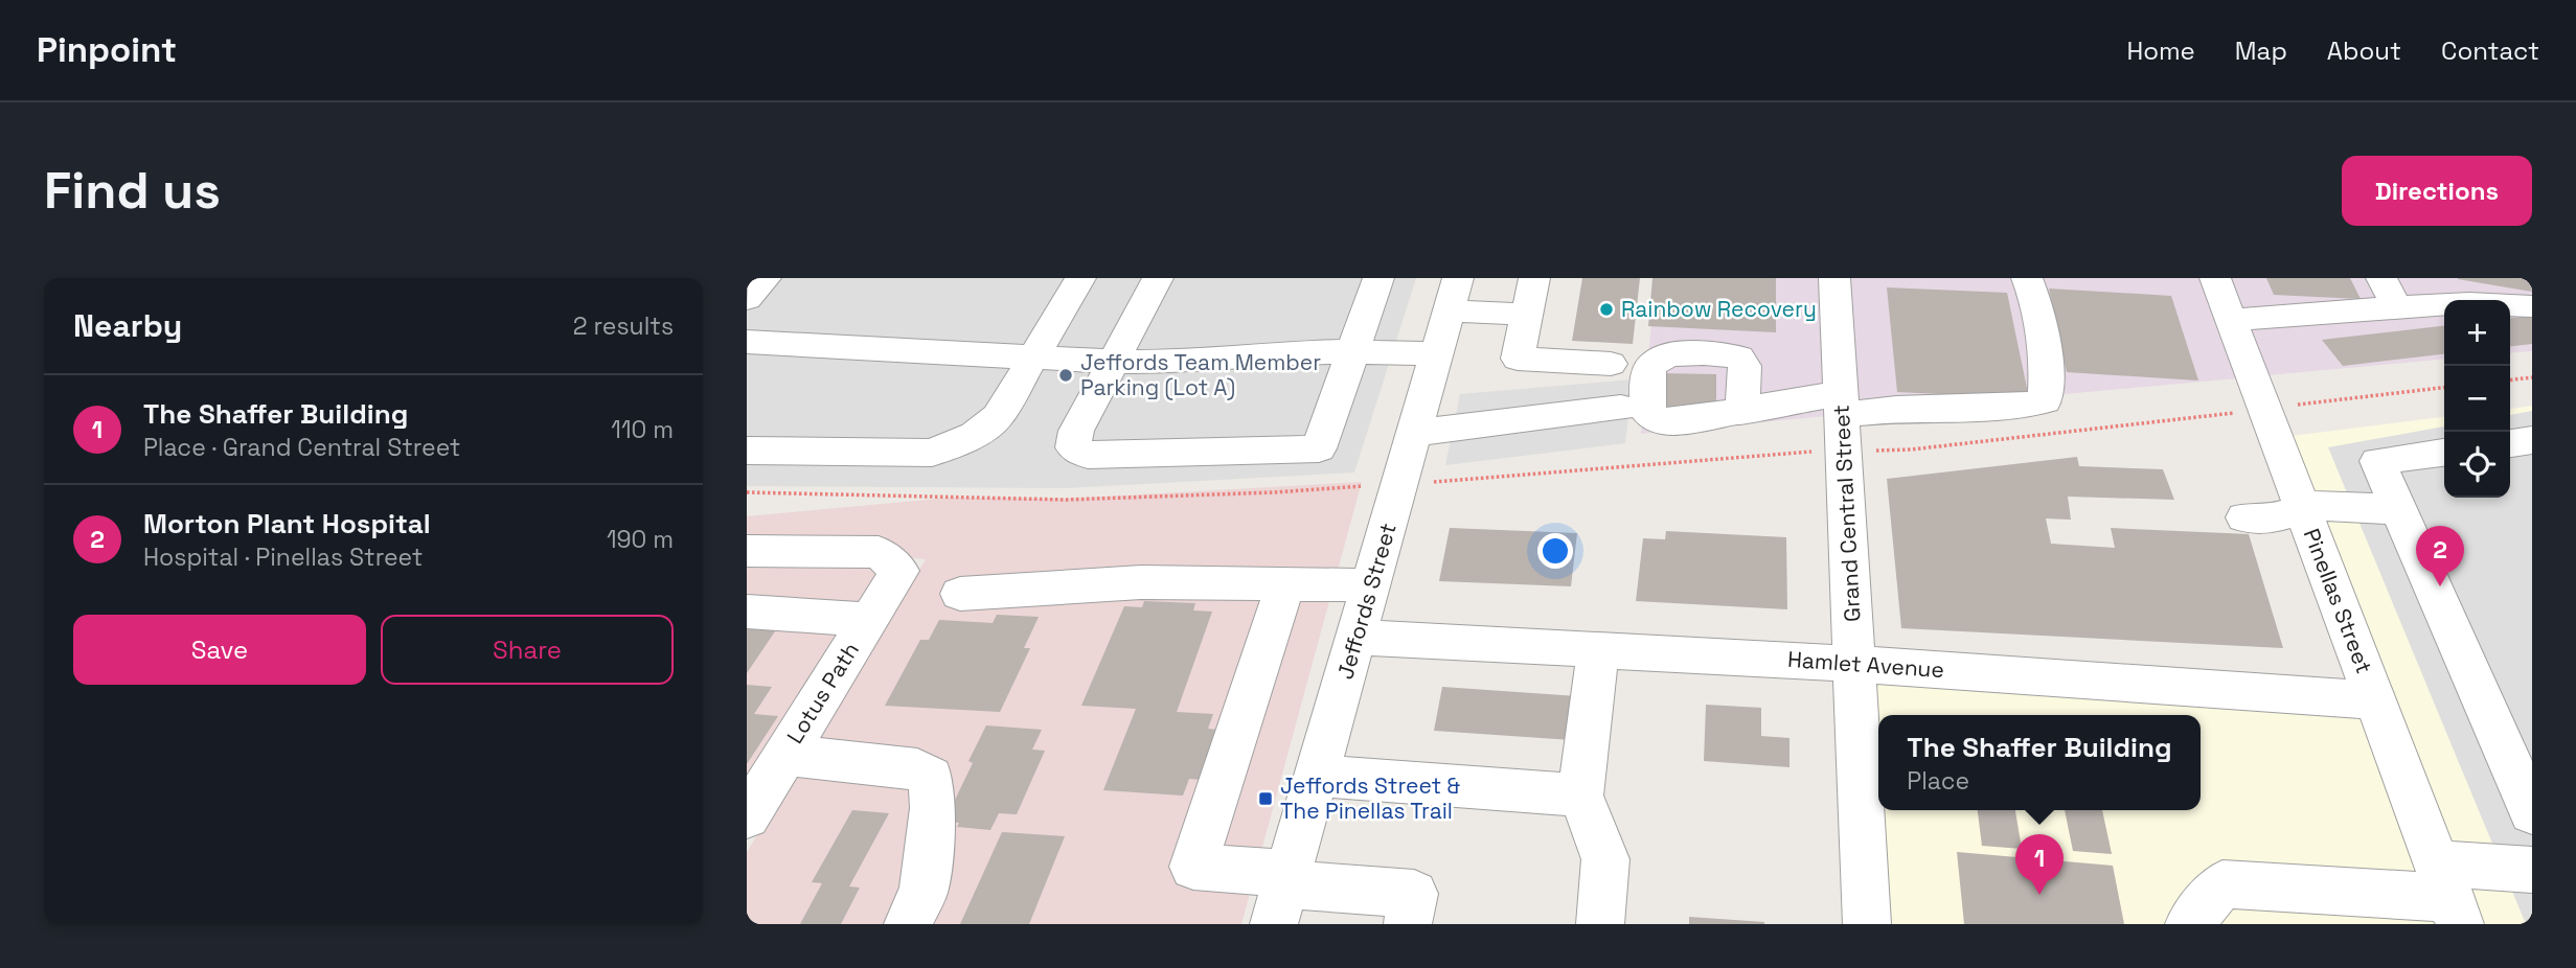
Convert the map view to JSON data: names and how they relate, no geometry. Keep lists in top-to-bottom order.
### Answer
{
  "streets": {
    "street": [
      "Grand Central Street",
      "Jeffords Street",
      "Pinellas Street",
      "Hamlet Avenue",
      "Lotus Path"
    ]
  },
  "crossings": [
    ["Grand Central Street", "Hamlet Avenue"],
    ["Jeffords Street", "Hamlet Avenue"],
    ["Pinellas Street", "Hamlet Avenue"]
  ],
  "places": {
    "other": ["Rainbow Recovery", "Jeffords Team Member Parking (Lot A)"],
    "transit": ["Jeffords Street & The Pinellas Trail"]
  },
  "page": {
    "header": "Pinpoint",
    "nav": [
      "Home",
      "Map",
      "About",
      "Contact"
    ],
    "buttons": [
      "Directions",
      ["Save", "Share"]
    ],
    "title": "Find us",
    "heading": ["Nearby", "2 results"],
    "map_buttons": ["+", "−"],
    "list": [
      {
        "mark": "1",
        "name": "The Shaffer Building",
        "note": "Place · Grand Central Street",
        "value": "110 m"
      },
      {
        "mark": "2",
        "name": "Morton Plant Hospital",
        "note": "Hospital · Pinellas Street",
        "value": "190 m"
      }
    ],
    "pins": ["2", "1"],
    "popup": ["The Shaffer Building", "Place"]
  }
}
